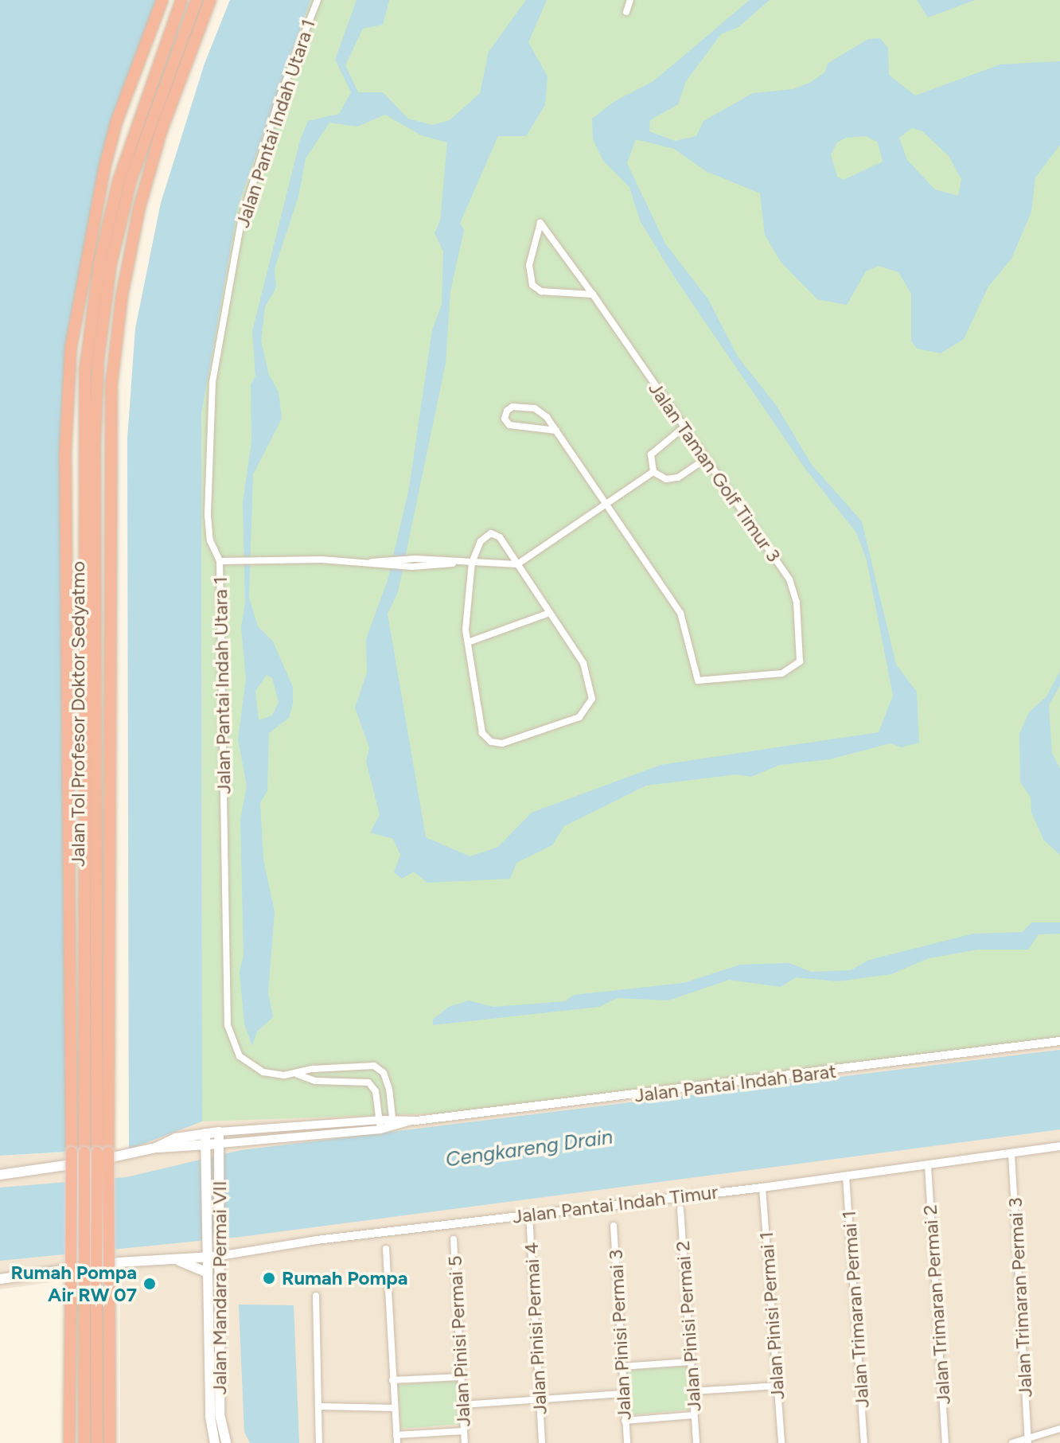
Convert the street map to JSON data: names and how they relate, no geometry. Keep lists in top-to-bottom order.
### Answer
{
  "streets": {
    "highway": ["Jalan Tol Profesor Doktor Sedyatmo"],
    "main road": ["Jalan Pantai Indah Barat", "Jalan Pantai Indah Timur", "Jalan Mandara Permai VII"],
    "street": [
      "Jalan Pantai Indah Utara 1",
      "Jalan Taman Golf Timur 3",
      "Jalan Trimaran Permai 3",
      "Jalan Trimaran Permai 2",
      "Jalan Trimaran Permai 1",
      "Jalan Pinisi Permai 1",
      "Jalan Pinisi Permai 2",
      "Jalan Pinisi Permai 4",
      "Jalan Pinisi Permai 3",
      "Jalan Pinisi Permai 5"
    ]
  },
  "crossings": [
    ["Jalan Pantai Indah Utara 1", "Jalan Pantai Indah Barat"],
    ["Jalan Pantai Indah Barat", "Jalan Mandara Permai VII"],
    ["Jalan Pantai Indah Timur", "Jalan Mandara Permai VII"],
    ["Jalan Pantai Indah Timur", "Jalan Trimaran Permai 3"],
    ["Jalan Pantai Indah Timur", "Jalan Trimaran Permai 2"],
    ["Jalan Pantai Indah Timur", "Jalan Trimaran Permai 1"],
    ["Jalan Pantai Indah Timur", "Jalan Pinisi Permai 1"],
    ["Jalan Pantai Indah Timur", "Jalan Pinisi Permai 4"]
  ],
  "water": ["Cengkareng Drain"],
  "places": ["Rumah Pompa", "Rumah Pompa Air RW 07"]
}
